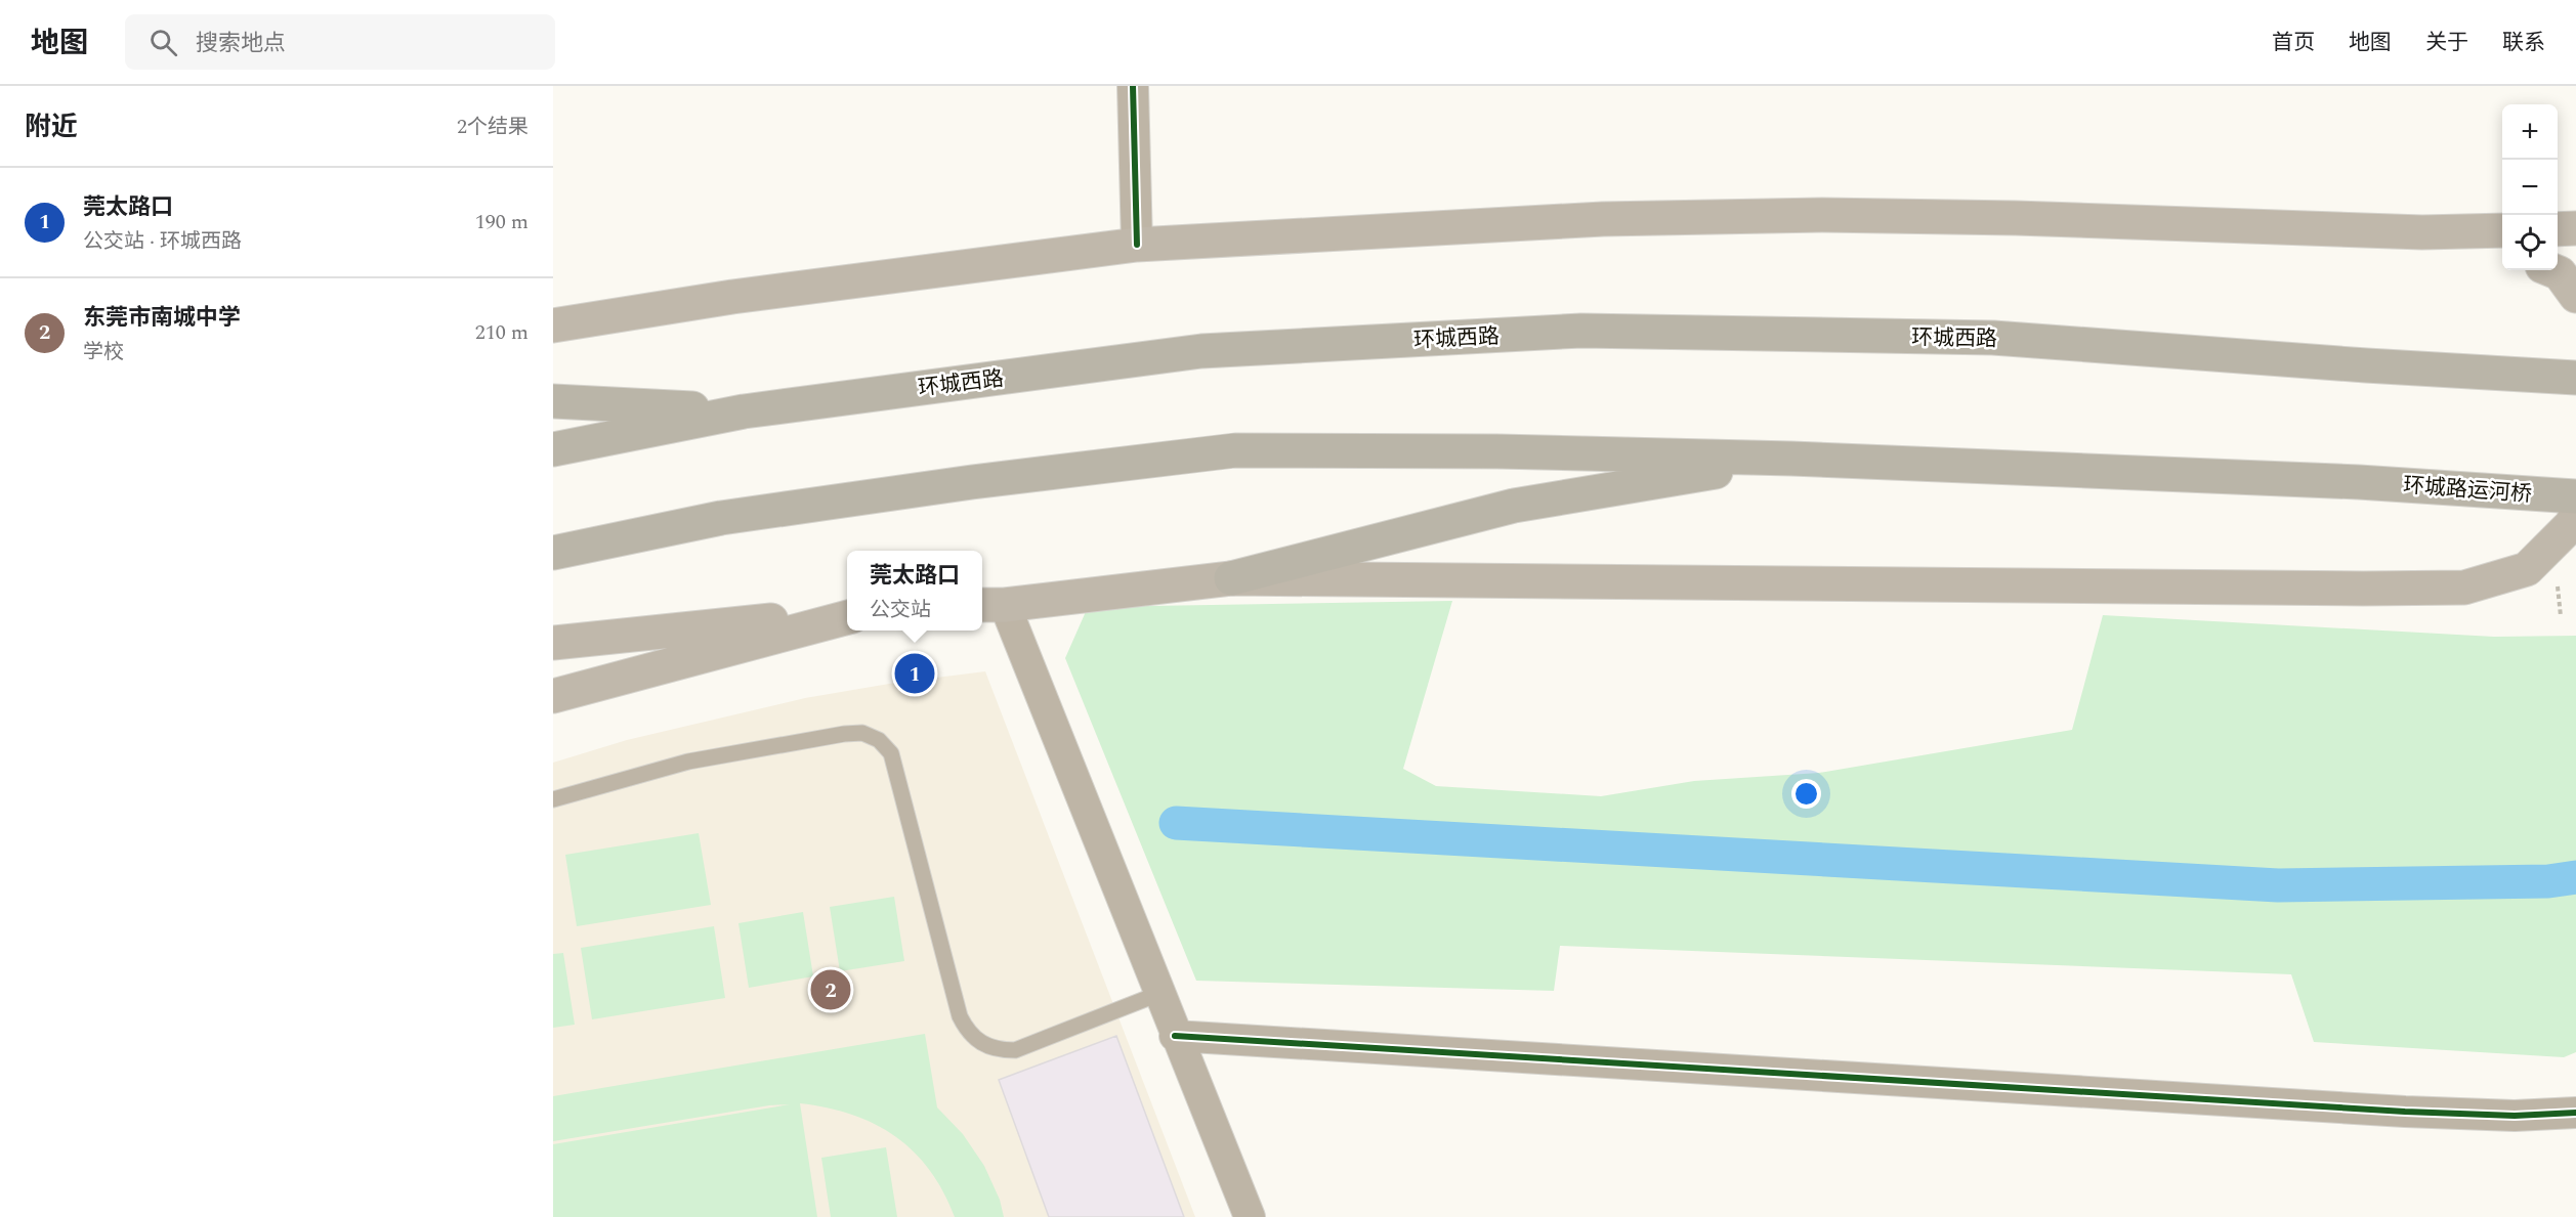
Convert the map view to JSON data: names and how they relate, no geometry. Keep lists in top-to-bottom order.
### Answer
{
  "streets": {
    "highway": ["环城西路", "环城路运河桥"]
  },
  "page": {
    "header": "地图",
    "search": "搜索地点",
    "nav": [
      "首页",
      "地图",
      "关于",
      "联系"
    ],
    "heading": ["附近", "2个结果"],
    "map_buttons": ["+", "−"],
    "list": [
      {
        "mark": "1",
        "name": "莞太路口",
        "note": "公交站 · 环城西路",
        "value": "190 m"
      },
      {
        "mark": "2",
        "name": "东莞市南城中学",
        "note": "学校",
        "value": "210 m"
      }
    ],
    "popup": ["莞太路口", "公交站"],
    "pins": ["1", "2"]
  }
}
